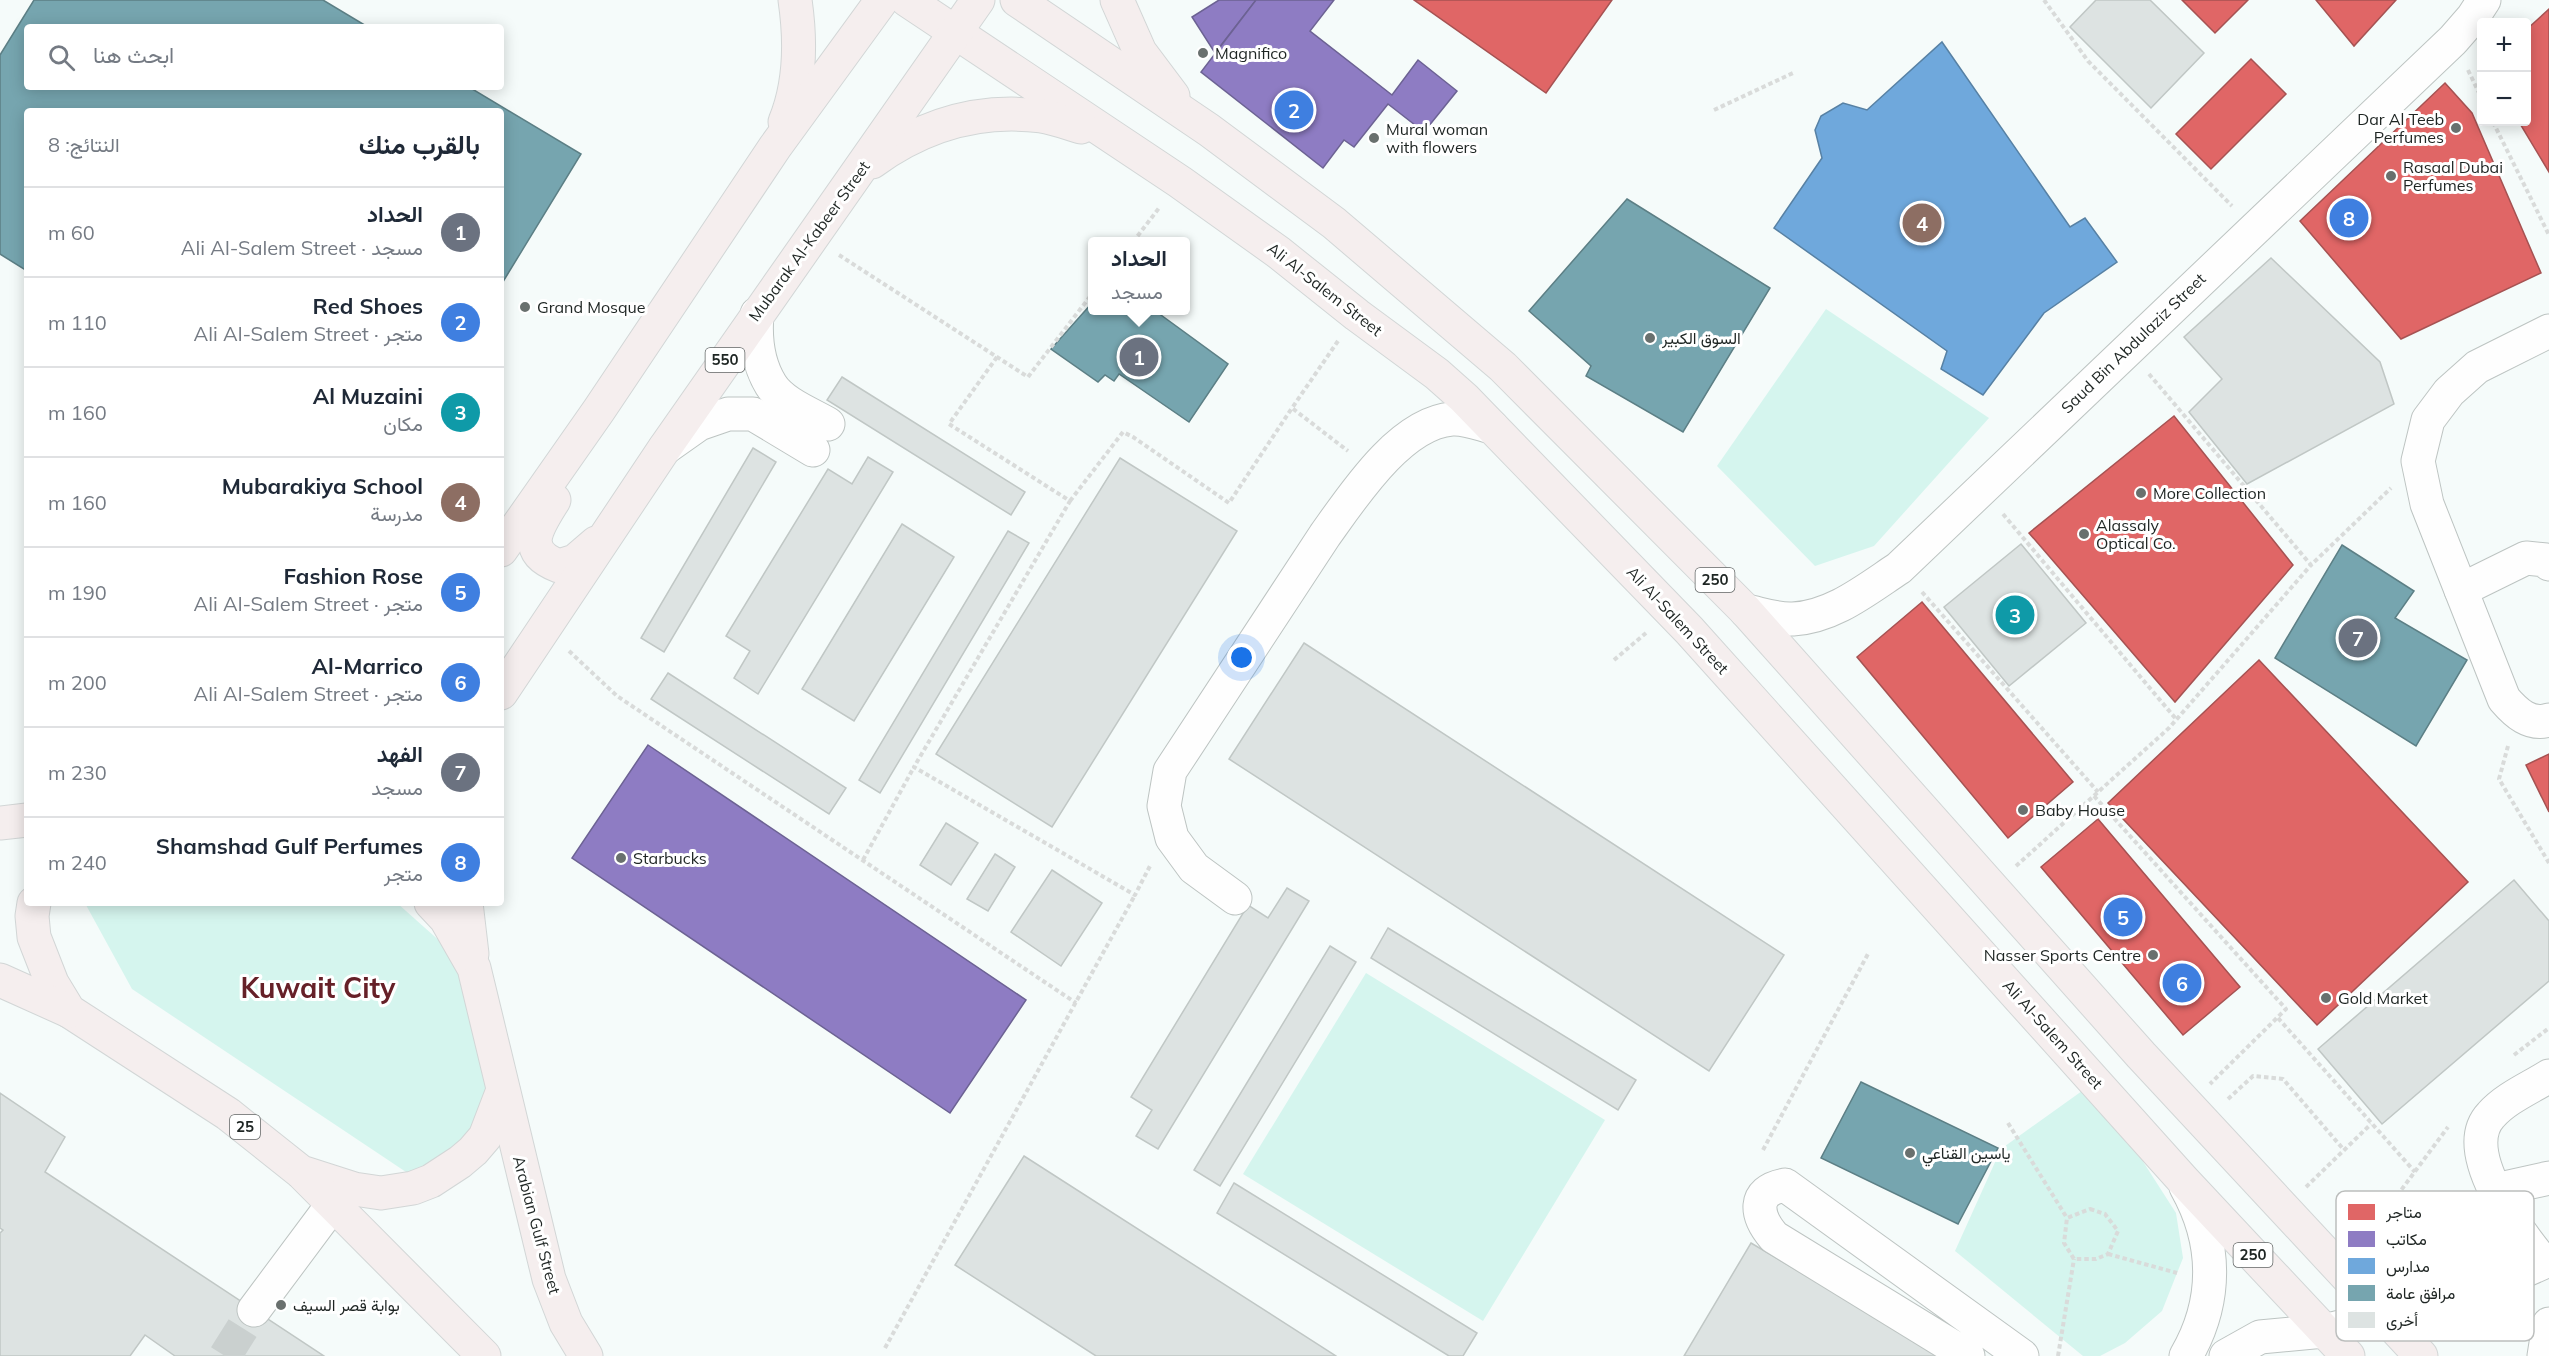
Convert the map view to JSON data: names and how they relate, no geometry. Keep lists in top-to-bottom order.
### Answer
{
  "streets": {
    "main road": [
      "Mubarak Al-Kabeer Street",
      "Ali Al-Salem Street",
      "550",
      "250",
      "25",
      "Arabian Gulf Street"
    ],
    "street": ["Saud Bin Abdulaziz Street"]
  },
  "crossings": [
    ["Mubarak Al-Kabeer Street", "Ali Al-Salem Street"],
    ["Saud Bin Abdulaziz Street", "250"],
    ["25", "Arabian Gulf Street"]
  ],
  "districts": ["Kuwait City"],
  "places": [
    "Magnifico",
    "Dar Al Teeb Perfumes",
    "Mural woman with flowers",
    "Rasaal Dubai Perfumes",
    "Grand Mosque",
    "السوق الكبير",
    "More Collection",
    "Alassaly Optical Co.",
    "Baby House",
    "Starbucks",
    "Nasser Sports Centre",
    "Gold Market",
    "ياسين القناعي",
    "بوابة قصر السيف"
  ],
  "legend": [
    "متاجر",
    "مكاتب",
    "مدارس",
    "مرافق عامة",
    "أخرى"
  ],
  "page": {
    "map_buttons": ["+", "−"],
    "search": "ابحث هنا",
    "pins": [
      "2",
      "8",
      "4",
      "1",
      "3",
      "7",
      "5",
      "6"
    ],
    "heading": ["بالقرب منك", "النتائج: 8"],
    "list": [
      {
        "mark": "1",
        "name": "الحداد",
        "note": "مسجد · Ali Al-Salem Street",
        "value": "60 m"
      },
      {
        "mark": "2",
        "name": "Red Shoes",
        "note": "متجر · Ali Al-Salem Street",
        "value": "110 m"
      },
      {
        "mark": "3",
        "name": "Al Muzaini",
        "note": "مكان",
        "value": "160 m"
      },
      {
        "mark": "4",
        "name": "Mubarakiya School",
        "note": "مدرسة",
        "value": "160 m"
      },
      {
        "mark": "5",
        "name": "Fashion Rose",
        "note": "متجر · Ali Al-Salem Street",
        "value": "190 m"
      },
      {
        "mark": "6",
        "name": "Al-Marrico",
        "note": "متجر · Ali Al-Salem Street",
        "value": "200 m"
      },
      {
        "mark": "7",
        "name": "الفهد",
        "note": "مسجد",
        "value": "230 m"
      },
      {
        "mark": "8",
        "name": "Shamshad Gulf Perfumes",
        "note": "متجر",
        "value": "240 m"
      }
    ],
    "popup": ["الحداد", "مسجد"]
  }
}
